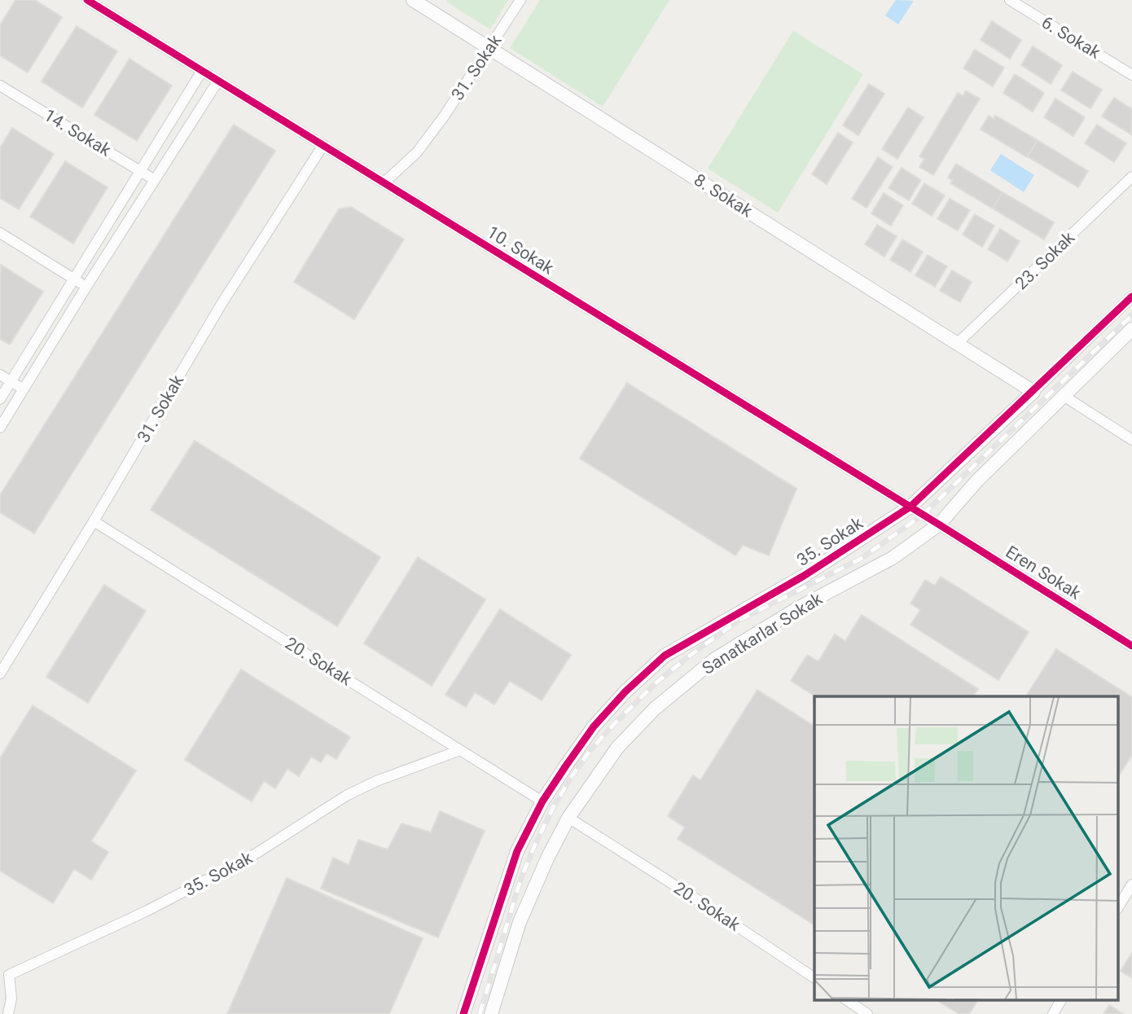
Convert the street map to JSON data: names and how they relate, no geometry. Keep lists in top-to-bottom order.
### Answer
{
  "streets": {
    "street": [
      "6. Sokak",
      "31. Sokak",
      "14. Sokak",
      "8. Sokak",
      "10. Sokak",
      "23. Sokak",
      "35. Sokak",
      "Eren Sokak",
      "Sanatkarlar Sokak",
      "20. Sokak"
    ]
  },
  "crossings": [
    ["31. Sokak", "8. Sokak"],
    ["31. Sokak", "10. Sokak"],
    ["31. Sokak", "20. Sokak"],
    ["8. Sokak", "23. Sokak"],
    ["8. Sokak", "35. Sokak"],
    ["10. Sokak", "35. Sokak"],
    ["10. Sokak", "Eren Sokak"],
    ["10. Sokak", "Sanatkarlar Sokak"],
    ["35. Sokak", "20. Sokak"],
    ["Eren Sokak", "Sanatkarlar Sokak"],
    ["Sanatkarlar Sokak", "20. Sokak"]
  ]
}
